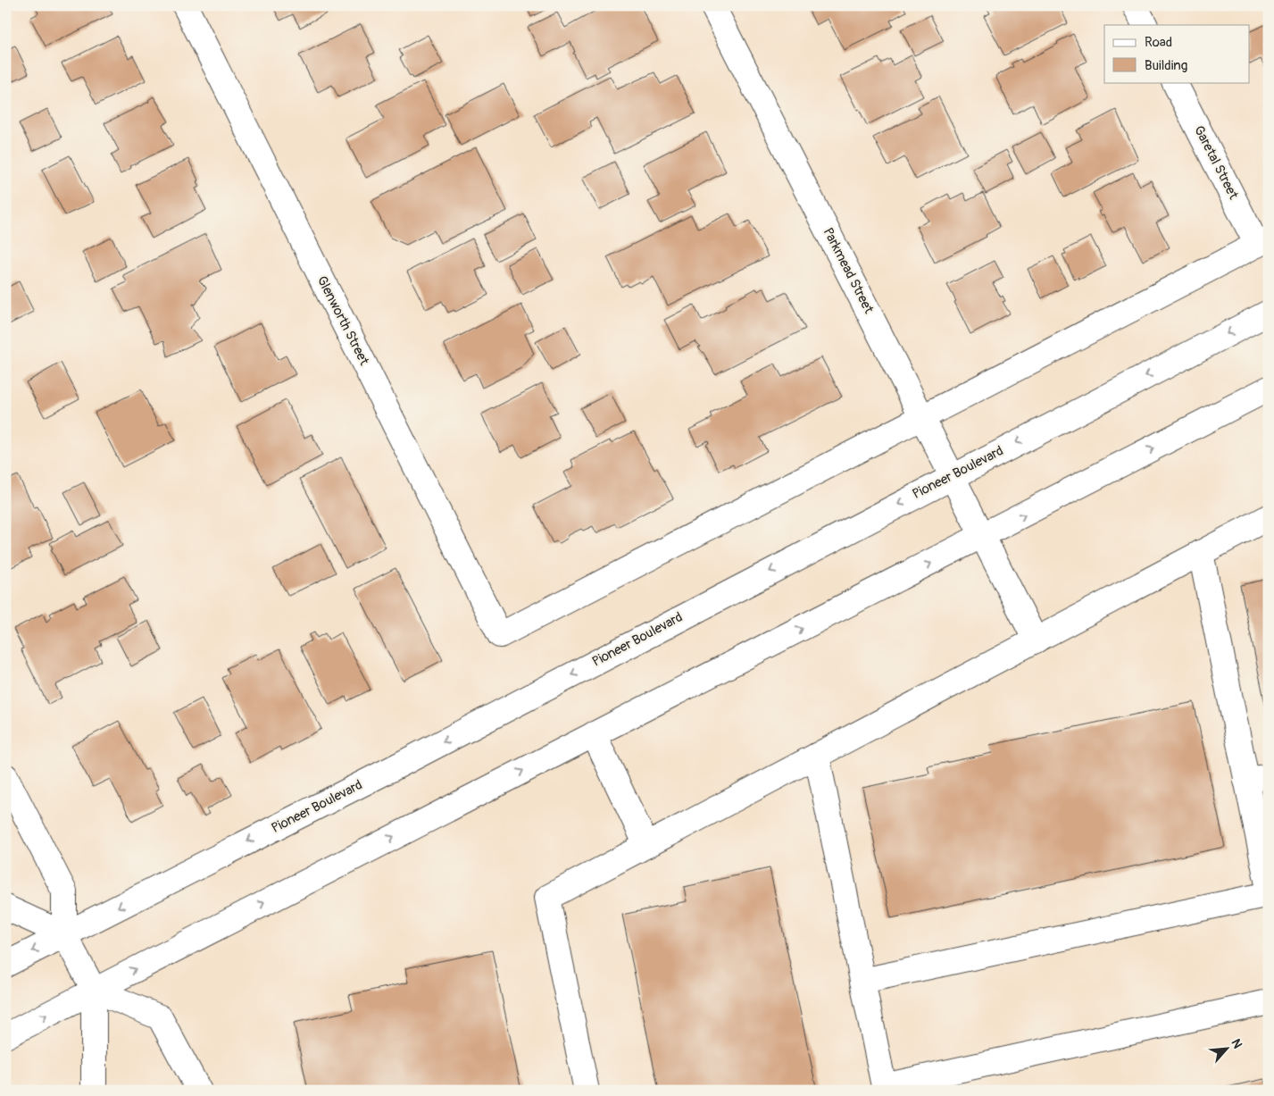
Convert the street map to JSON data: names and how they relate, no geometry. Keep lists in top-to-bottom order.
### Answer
{
  "streets": {
    "main road": [
      "Garetal Street",
      "Parkmead Street",
      "Glenworth Street",
      "Pioneer Boulevard"
    ]
  },
  "crossings": [
    ["Parkmead Street", "Glenworth Street"],
    ["Parkmead Street", "Pioneer Boulevard"]
  ],
  "legend": ["Road", "Building"],
  "north": "top right"
}
